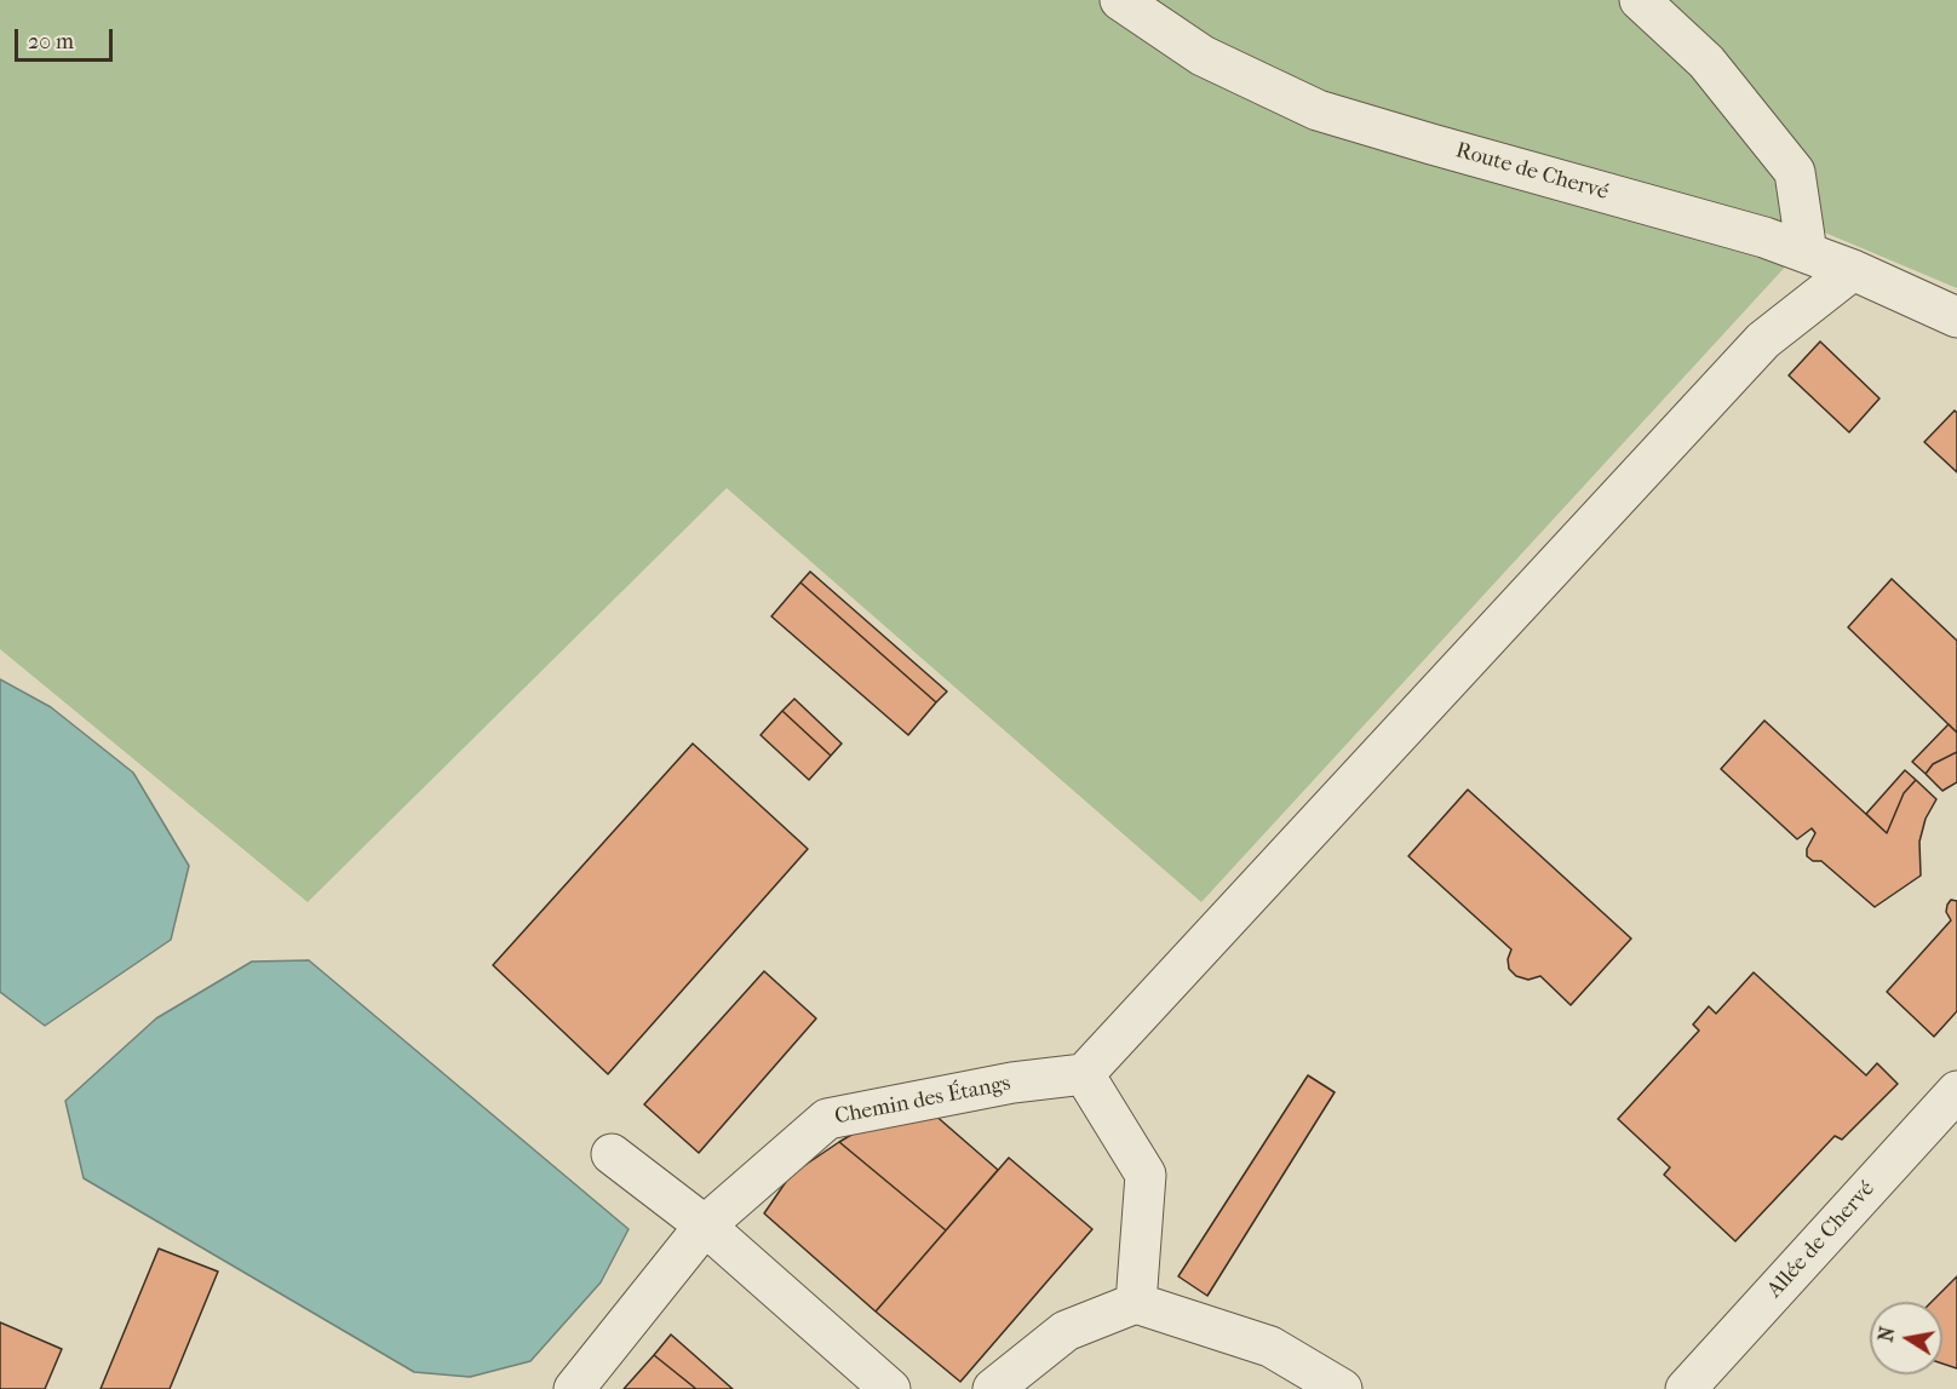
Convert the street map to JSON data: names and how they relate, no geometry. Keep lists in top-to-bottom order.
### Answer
{
  "streets": {
    "street": ["Route de Chervé", "Chemin des Étangs", "Allée de Chervé"]
  },
  "scale_bar": "20 m",
  "north": "left"
}
